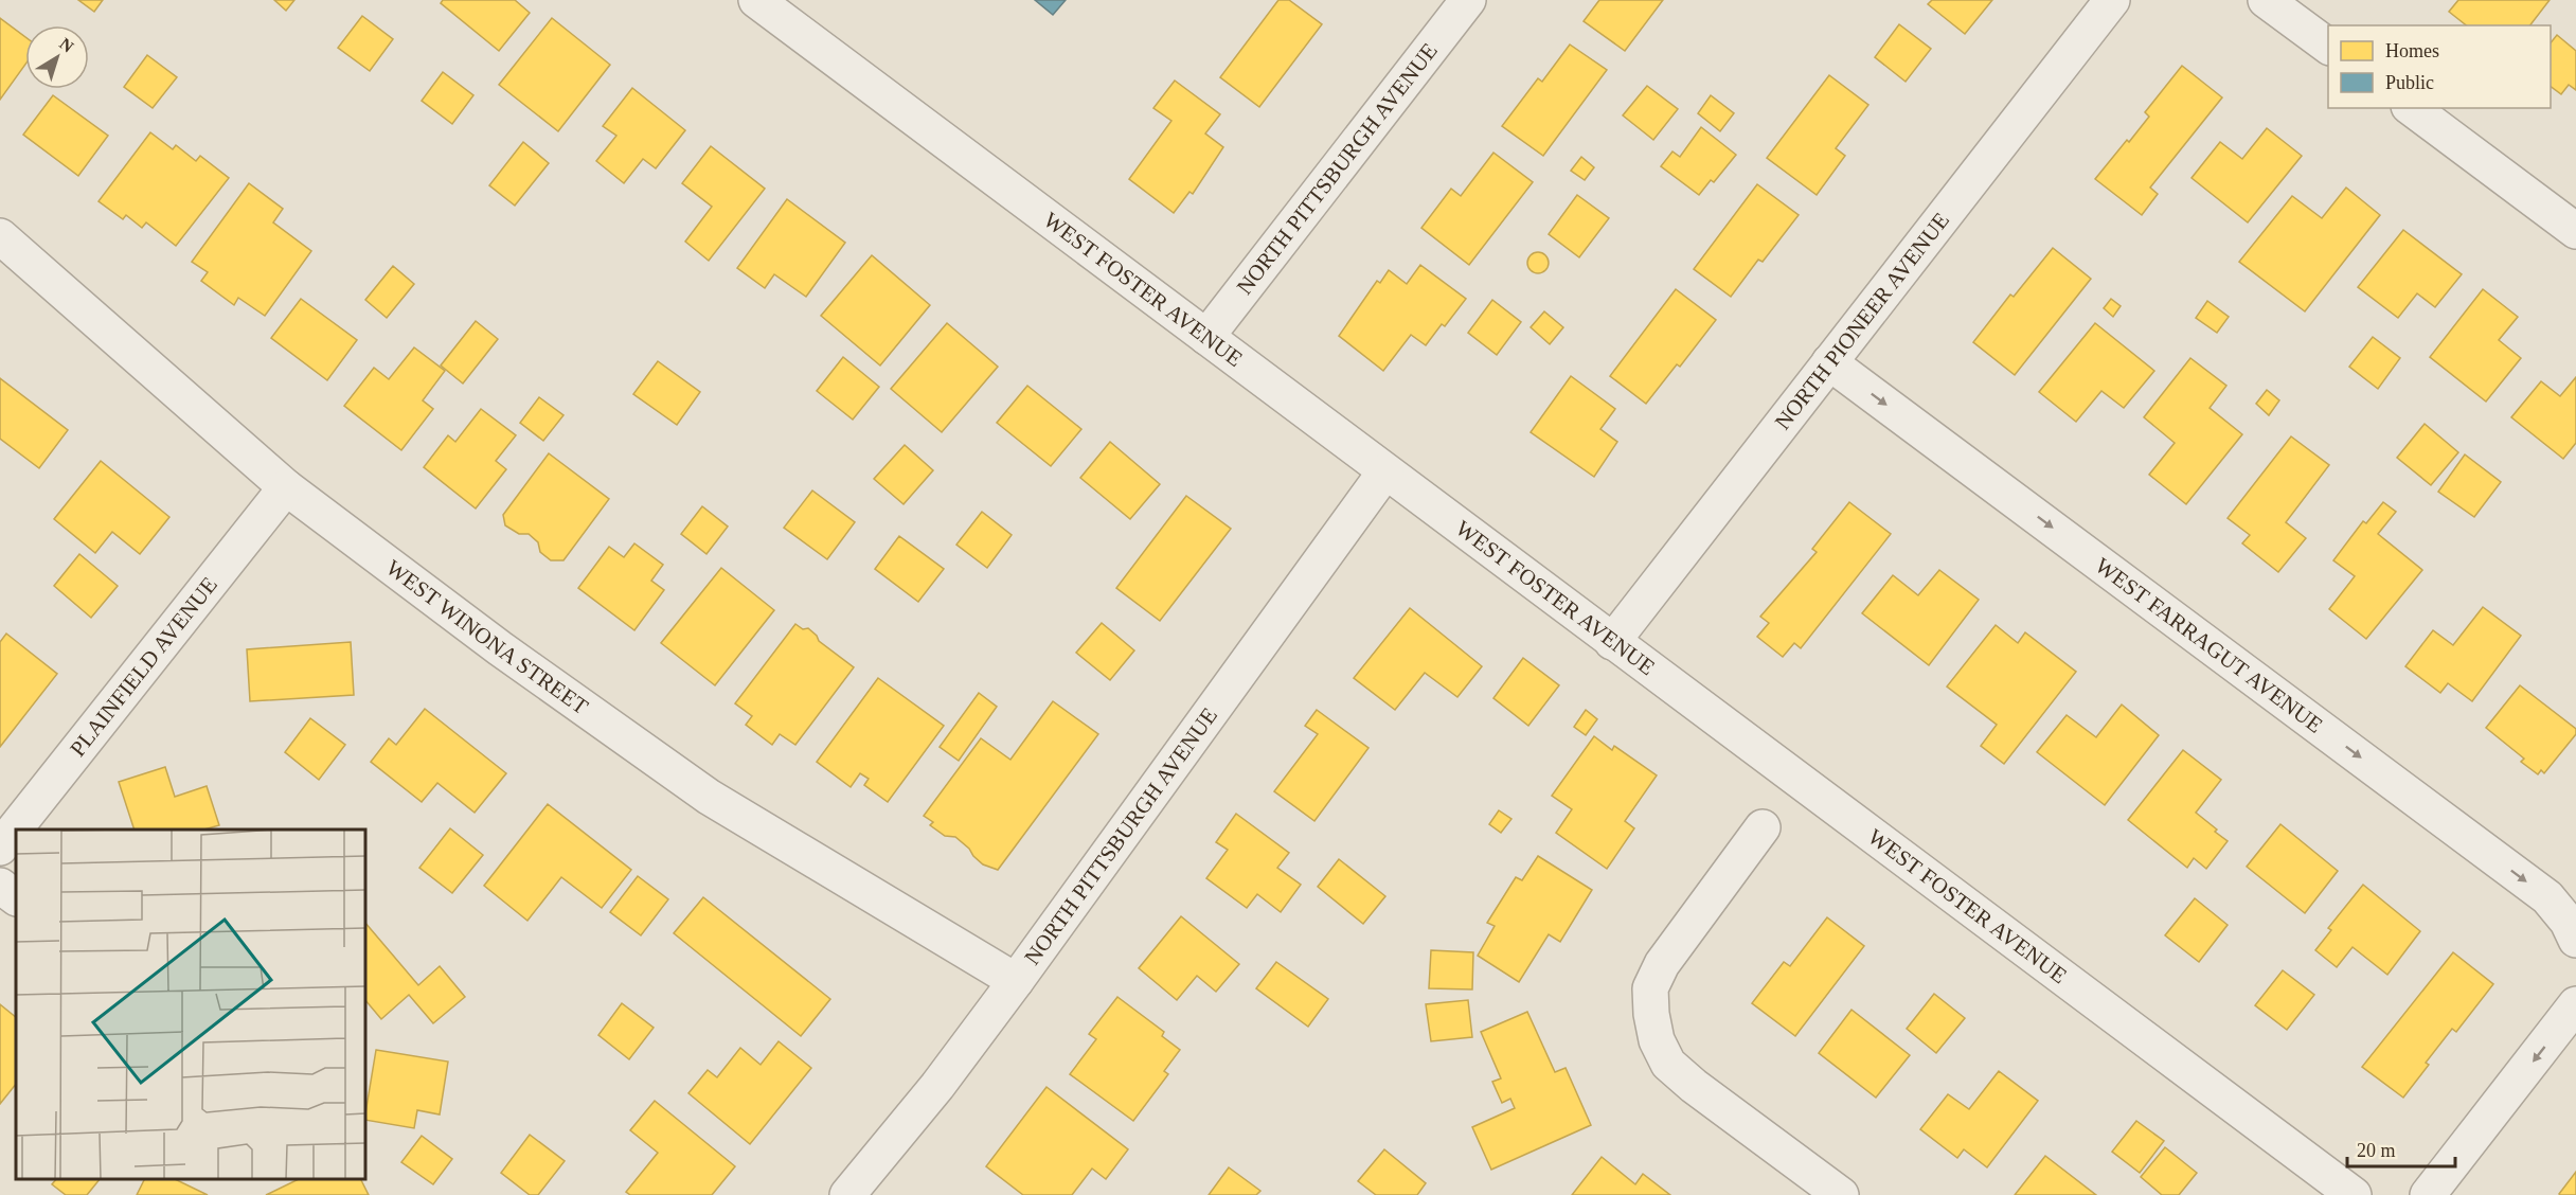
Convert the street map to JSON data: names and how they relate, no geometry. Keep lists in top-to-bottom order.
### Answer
{
  "streets": {
    "street": [
      "NORTH PITTSBURGH AVENUE",
      "WEST FOSTER AVENUE",
      "NORTH PIONEER AVENUE",
      "WEST WINONA STREET",
      "WEST FARRAGUT AVENUE",
      "PLAINFIELD AVENUE"
    ]
  },
  "crossings": [
    ["NORTH PITTSBURGH AVENUE", "WEST FOSTER AVENUE"],
    ["NORTH PITTSBURGH AVENUE", "WEST WINONA STREET"],
    ["WEST FOSTER AVENUE", "NORTH PIONEER AVENUE"],
    ["NORTH PIONEER AVENUE", "WEST FARRAGUT AVENUE"],
    ["WEST WINONA STREET", "PLAINFIELD AVENUE"]
  ],
  "one_way": ["WEST FARRAGUT AVENUE"],
  "legend": ["Homes", "Public"],
  "scale_bar": "20 m",
  "north": "top right"
}
